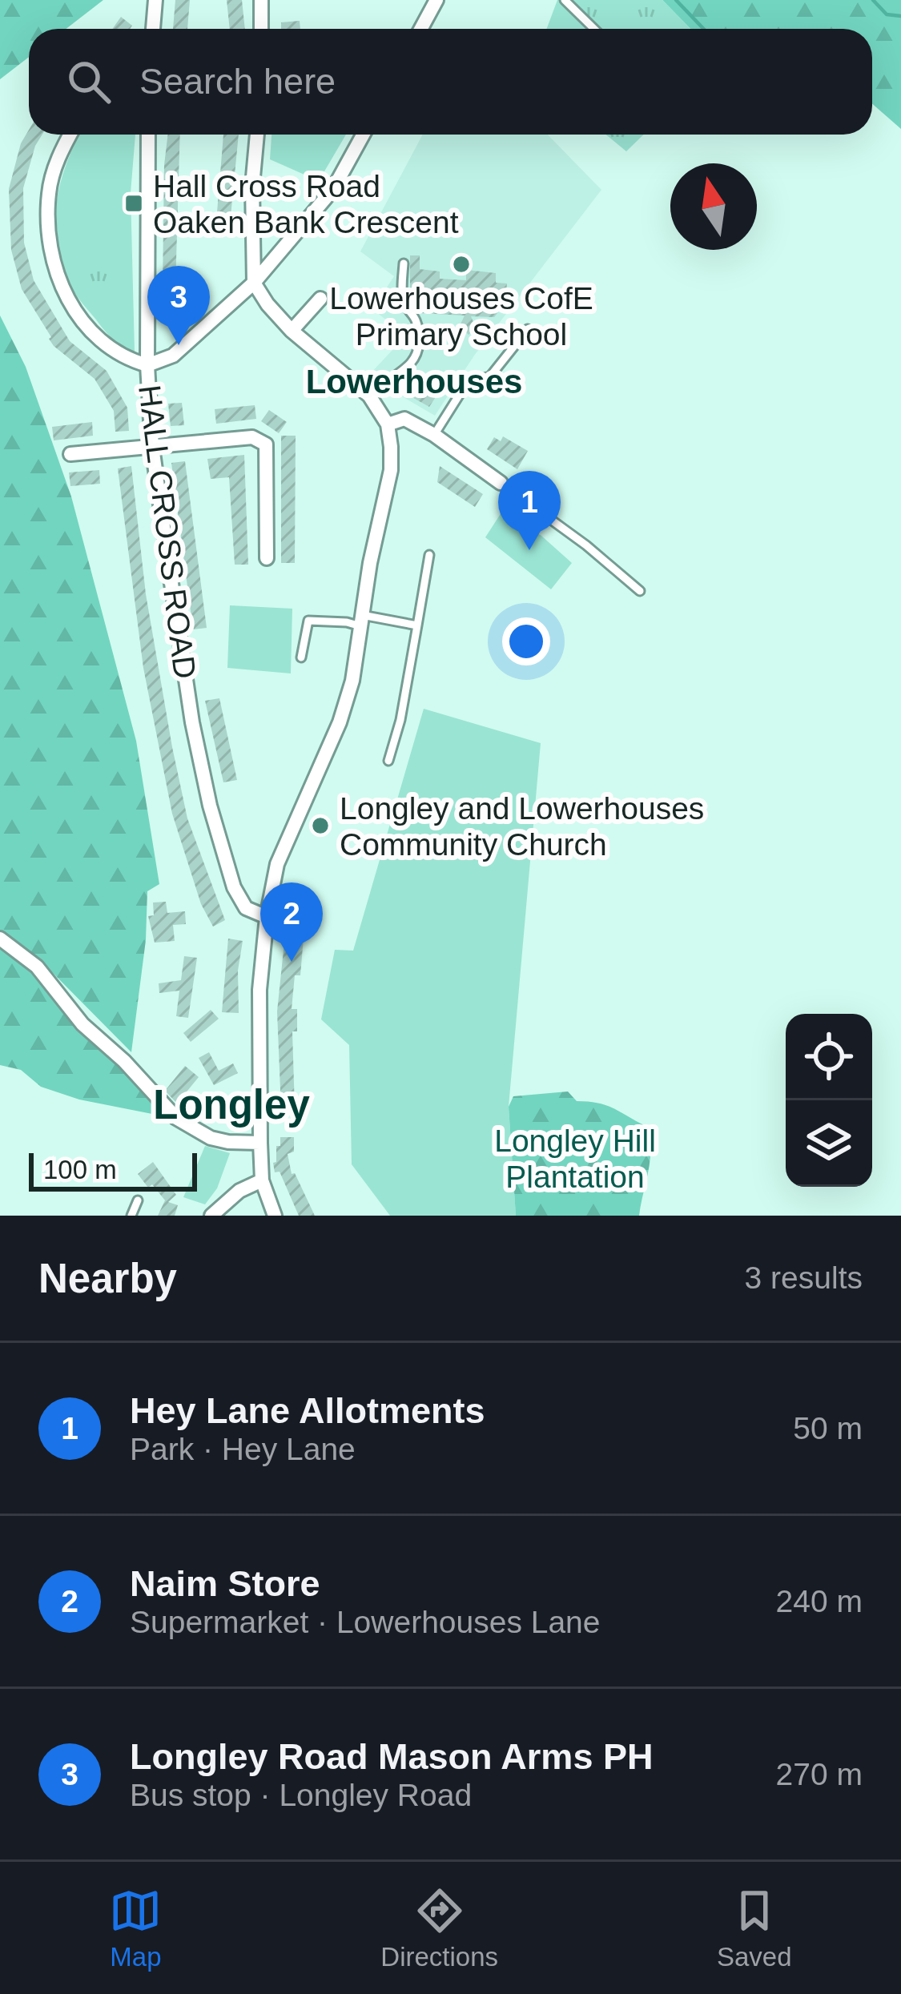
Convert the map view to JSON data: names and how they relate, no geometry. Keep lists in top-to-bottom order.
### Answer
{
  "streets": {
    "street": ["HALL CROSS ROAD"]
  },
  "districts": ["Lowerhouses", "Longley"],
  "parks": ["Longley Hill Plantation"],
  "places": {
    "transit": ["Hall Cross Road Oaken Bank Crescent"],
    "other": ["Lowerhouses CofE Primary School", "Longley and Lowerhouses Community Church"]
  },
  "scale_bar": "100 m",
  "north": "top",
  "page": {
    "search": "Search here",
    "pins": ["3", "1", "2"],
    "scale": "100 m",
    "heading": ["Nearby", "3 results"],
    "list": [
      {
        "mark": "1",
        "name": "Hey Lane Allotments",
        "note": "Park · Hey Lane",
        "value": "50 m"
      },
      {
        "mark": "2",
        "name": "Naim Store",
        "note": "Supermarket · Lowerhouses Lane",
        "value": "240 m"
      },
      {
        "mark": "3",
        "name": "Longley Road Mason Arms PH",
        "note": "Bus stop · Longley Road",
        "value": "270 m"
      }
    ],
    "nav": ["Map", "Directions", "Saved"]
  }
}
